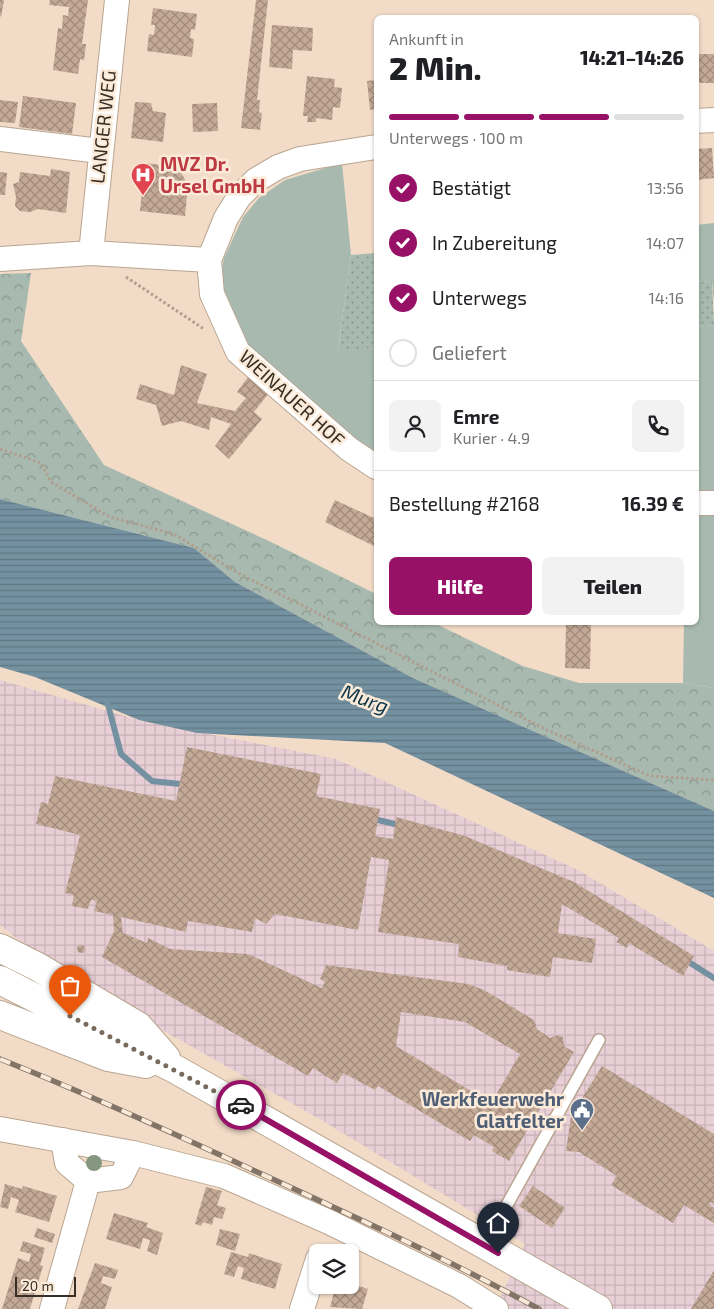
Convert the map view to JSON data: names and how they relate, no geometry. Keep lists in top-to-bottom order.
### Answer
{
  "streets": {
    "street": ["LANGER WEG", "WEINAUER HOF"]
  },
  "water": ["Murg"],
  "places": {
    "hospital": ["MVZ Dr. Ursel GmbH"],
    "public building": ["Werkfeuerwehr Glatfelter"]
  },
  "scale_bar": "20 m",
  "page": {
    "heading": ["2 Min.", "Ankunft in", "14:21–14:26"],
    "panel": [
      "Emre",
      "Kurier · 4.9",
      "Bestellung #2168",
      "16.39 €"
    ],
    "bar": "Unterwegs · 100 m",
    "list": [
      ["Bestätigt", "13:56"],
      ["In Zubereitung", "14:07"],
      ["Unterwegs", "14:16"],
      "Geliefert"
    ],
    "buttons": ["Hilfe", "Teilen"],
    "scale": "20 m"
  }
}
